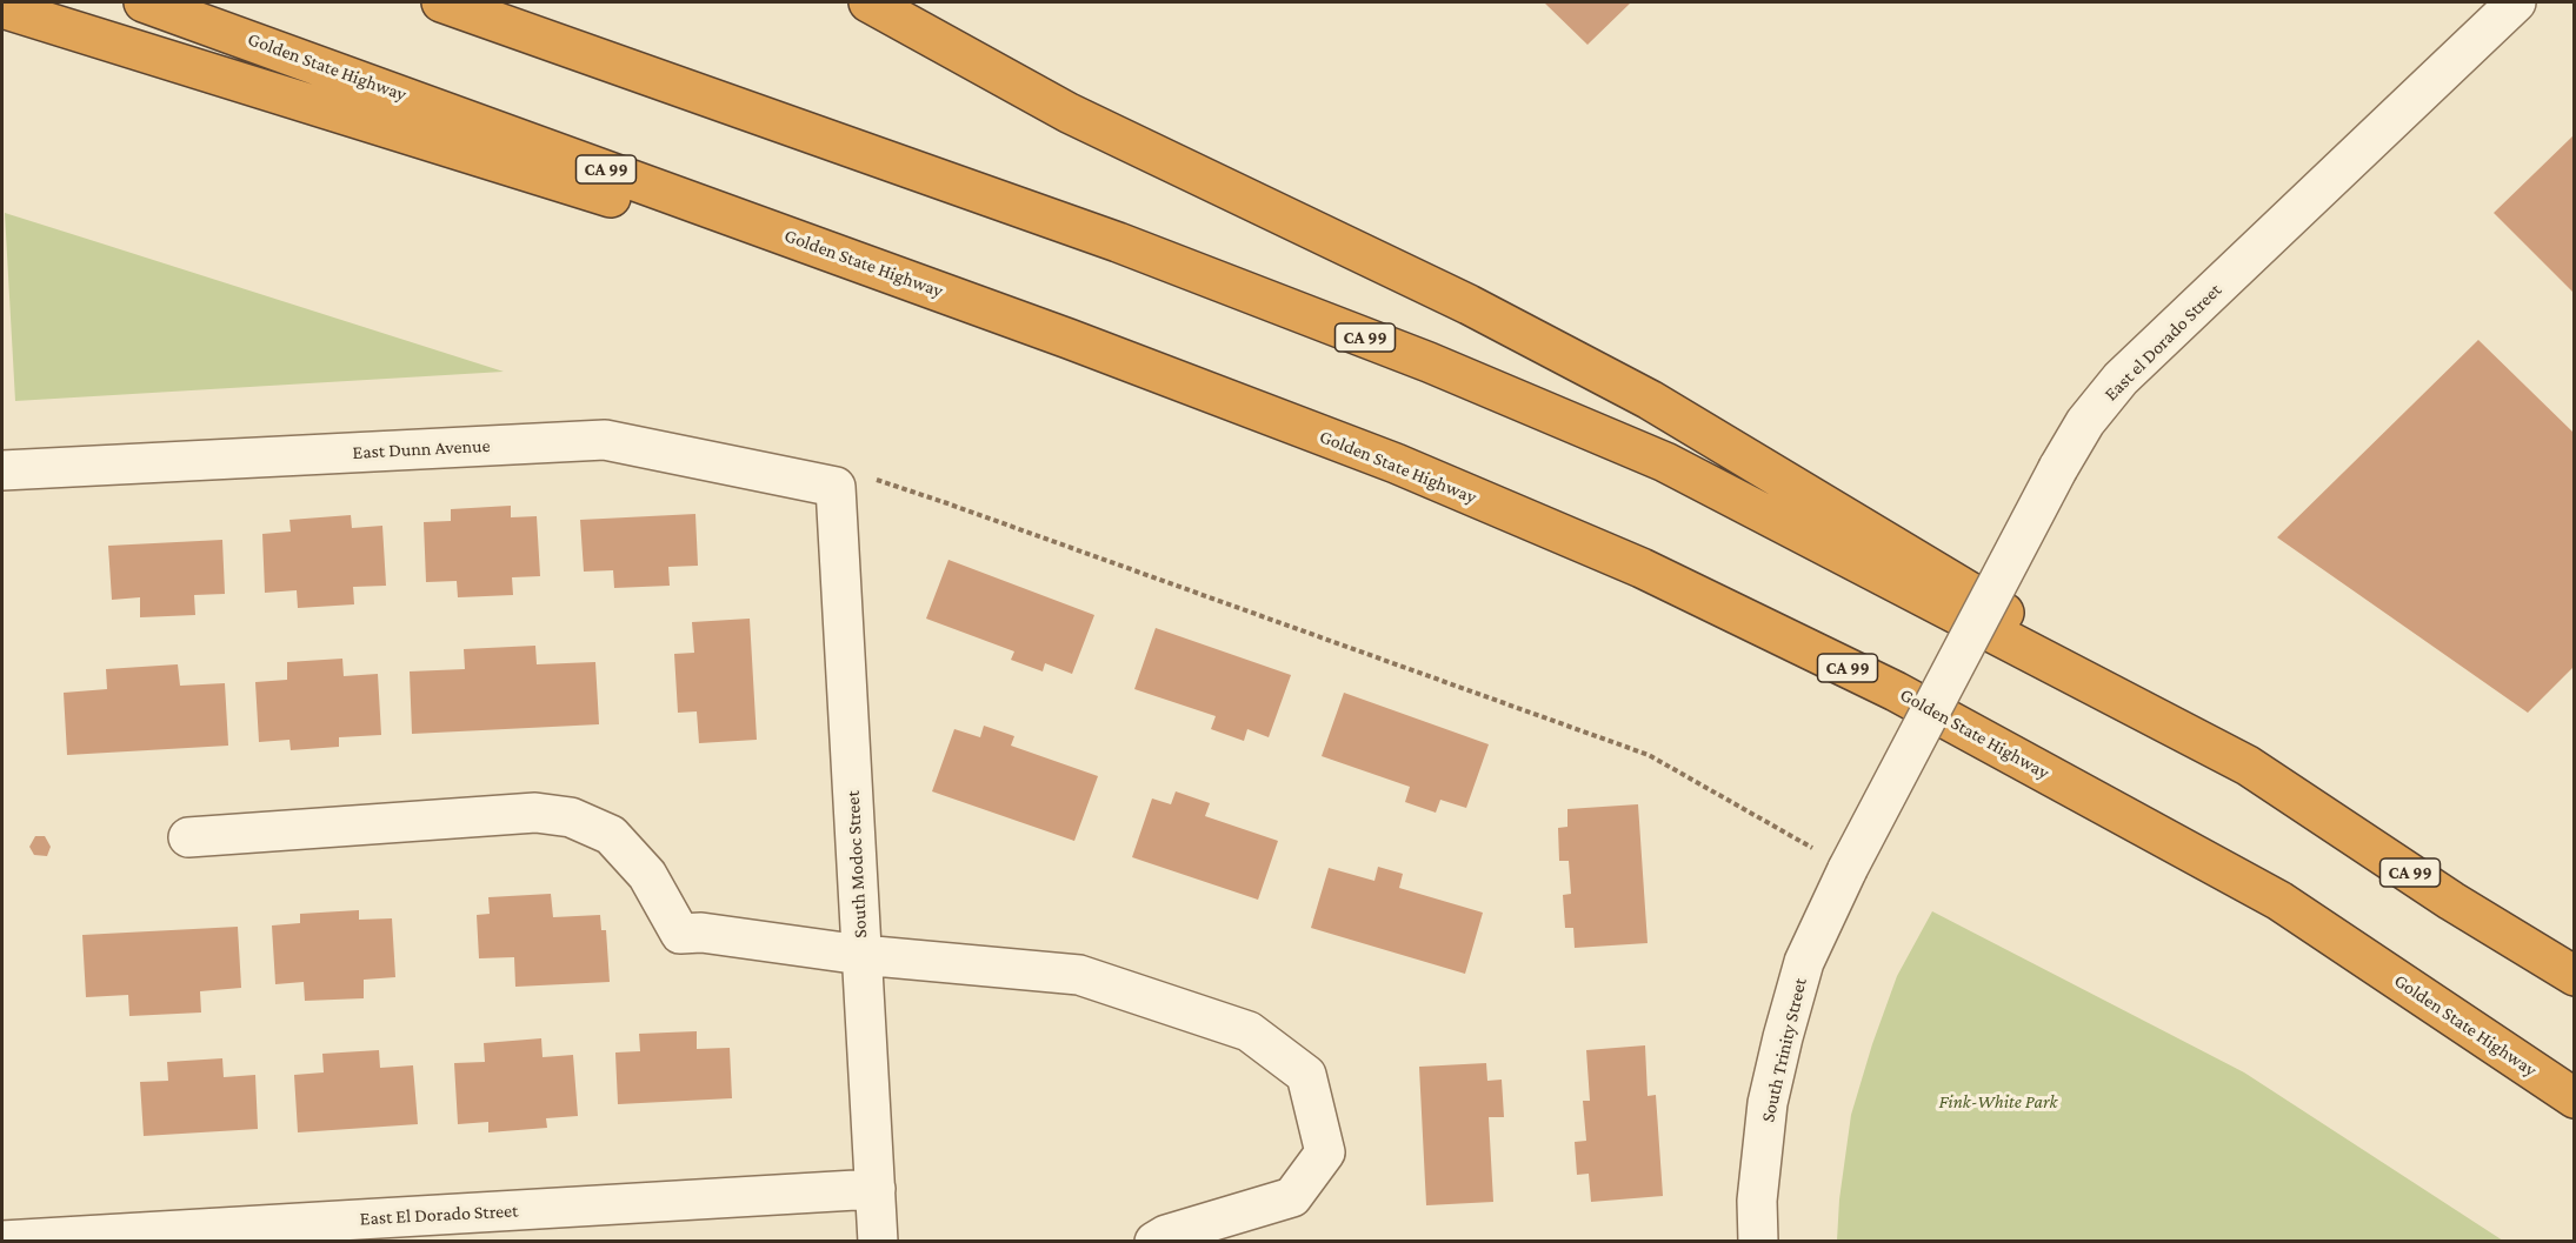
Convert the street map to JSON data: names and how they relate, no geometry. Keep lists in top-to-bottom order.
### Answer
{
  "streets": {
    "highway": ["Golden State Highway", "CA 99"],
    "street": [
      "East el Dorado Street",
      "East Dunn Avenue",
      "South Modoc Street",
      "South Trinity Street",
      "East El Dorado Street"
    ]
  },
  "crossings": [
    ["East el Dorado Street", "South Trinity Street"],
    ["East Dunn Avenue", "South Modoc Street"],
    ["South Modoc Street", "East El Dorado Street"]
  ],
  "parks": ["Fink-White Park"]
}
